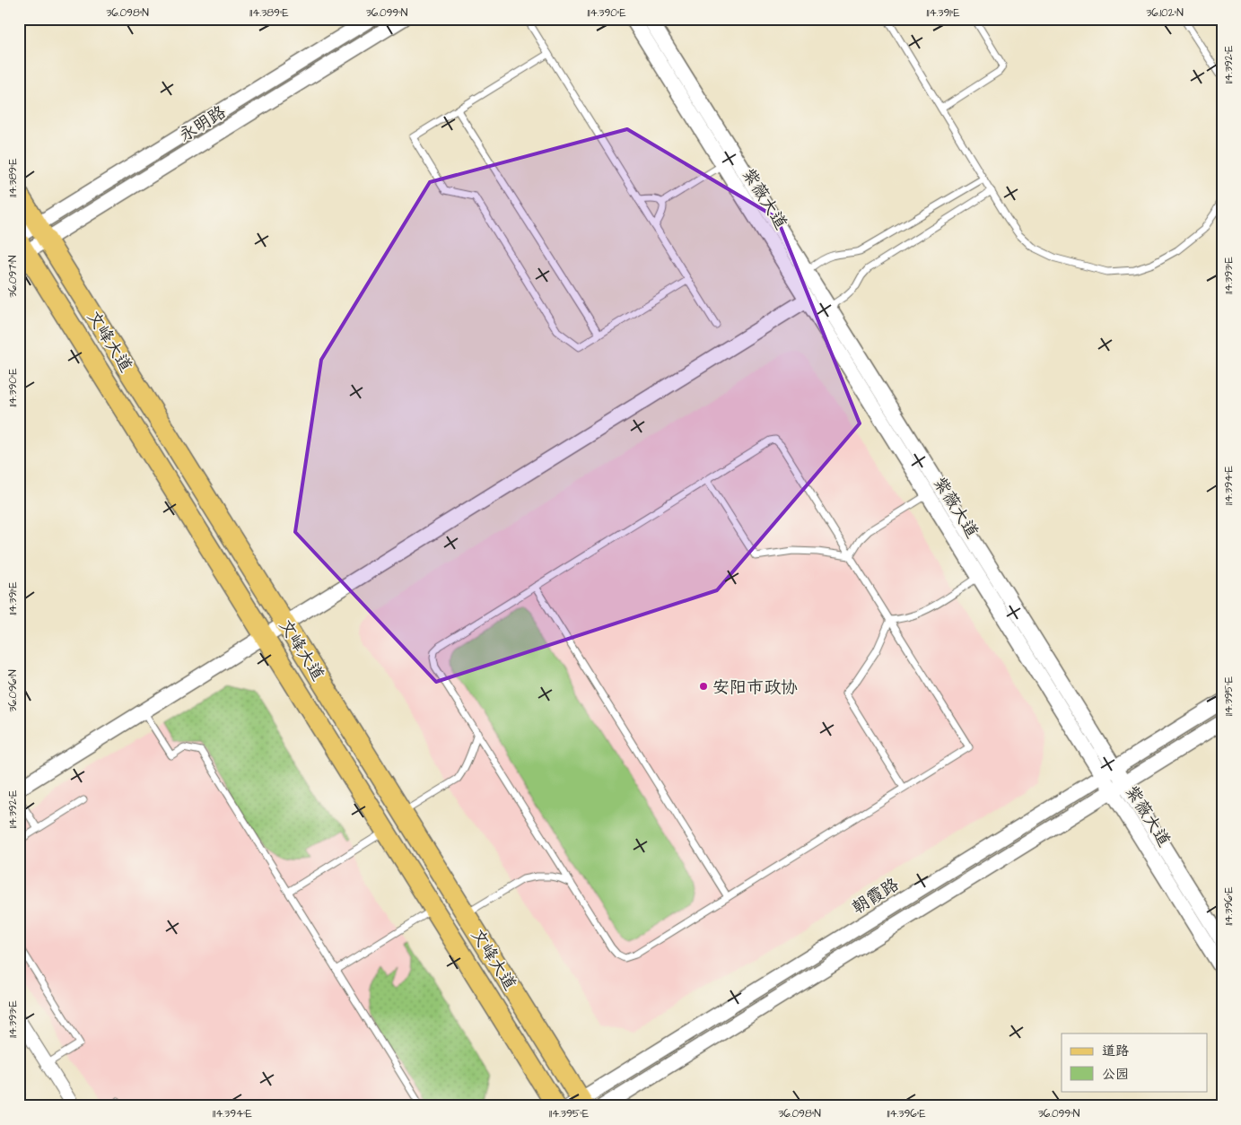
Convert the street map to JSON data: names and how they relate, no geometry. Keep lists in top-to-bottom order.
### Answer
{
  "streets": {
    "main road": ["文峰大道"],
    "street": ["永明路", "紫薇大道", "朝霞路"]
  },
  "crossings": [
    ["永明路", "文峰大道"],
    ["紫薇大道", "朝霞路"],
    ["文峰大道", "朝霞路"]
  ],
  "places": ["安阳市政协"],
  "legend": ["道路", "公园"],
  "coordinates": [
    "36.098°N",
    "114.389°E",
    "36.099°N",
    "114.390°E",
    "114.391°E",
    "36.102°N",
    "114.392°E",
    "114.393°E",
    "36.097°N",
    "114.394°E",
    "36.096°N",
    "114.395°E",
    "114.396°E"
  ]
}
